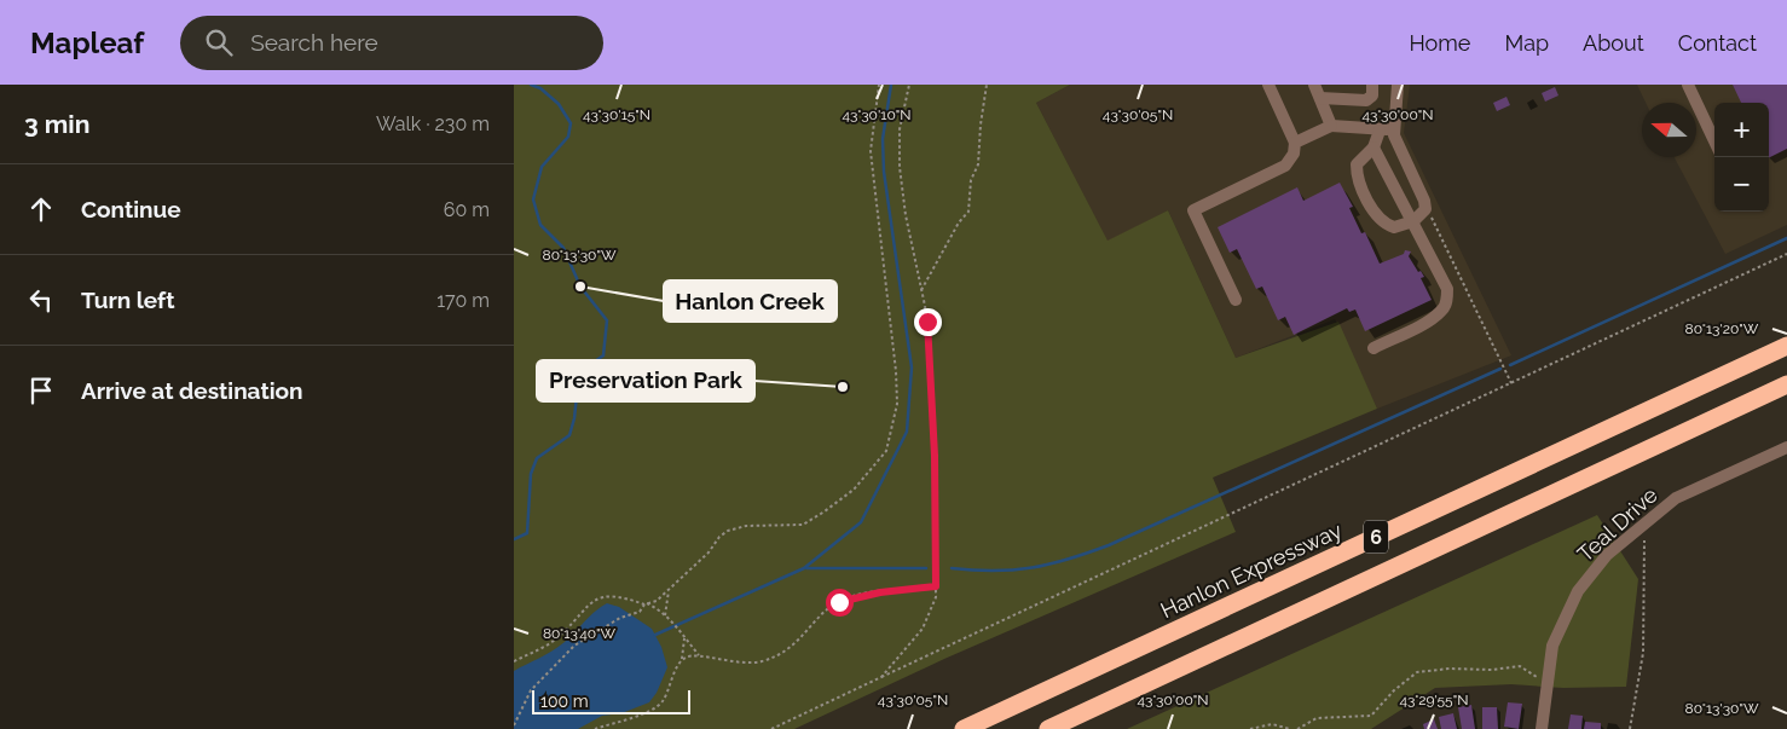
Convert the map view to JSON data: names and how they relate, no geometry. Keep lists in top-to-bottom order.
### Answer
{
  "streets": {
    "highway": ["6", "Hanlon Expressway"],
    "street": ["Teal Drive"]
  },
  "places": ["Hanlon Creek", "Preservation Park"],
  "scale_bar": "100 m",
  "north": "left",
  "page": {
    "header": "Mapleaf",
    "search": "Search here",
    "nav": [
      "Home",
      "Map",
      "About",
      "Contact"
    ],
    "heading": ["3 min", "Walk · 230 m"],
    "map_buttons": ["+", "−"],
    "list": [
      ["Continue", "60 m"],
      ["Turn left", "170 m"],
      "Arrive at destination"
    ],
    "scale": "100 m"
  },
  "coordinates": [
    "43°30'15\"N",
    "43°30'10\"N",
    "43°30'05\"N",
    "43°30'00\"N",
    "80°13'30\"W",
    "80°13'20\"W",
    "80°13'40\"W",
    "43°29'55\"N"
  ]
}
